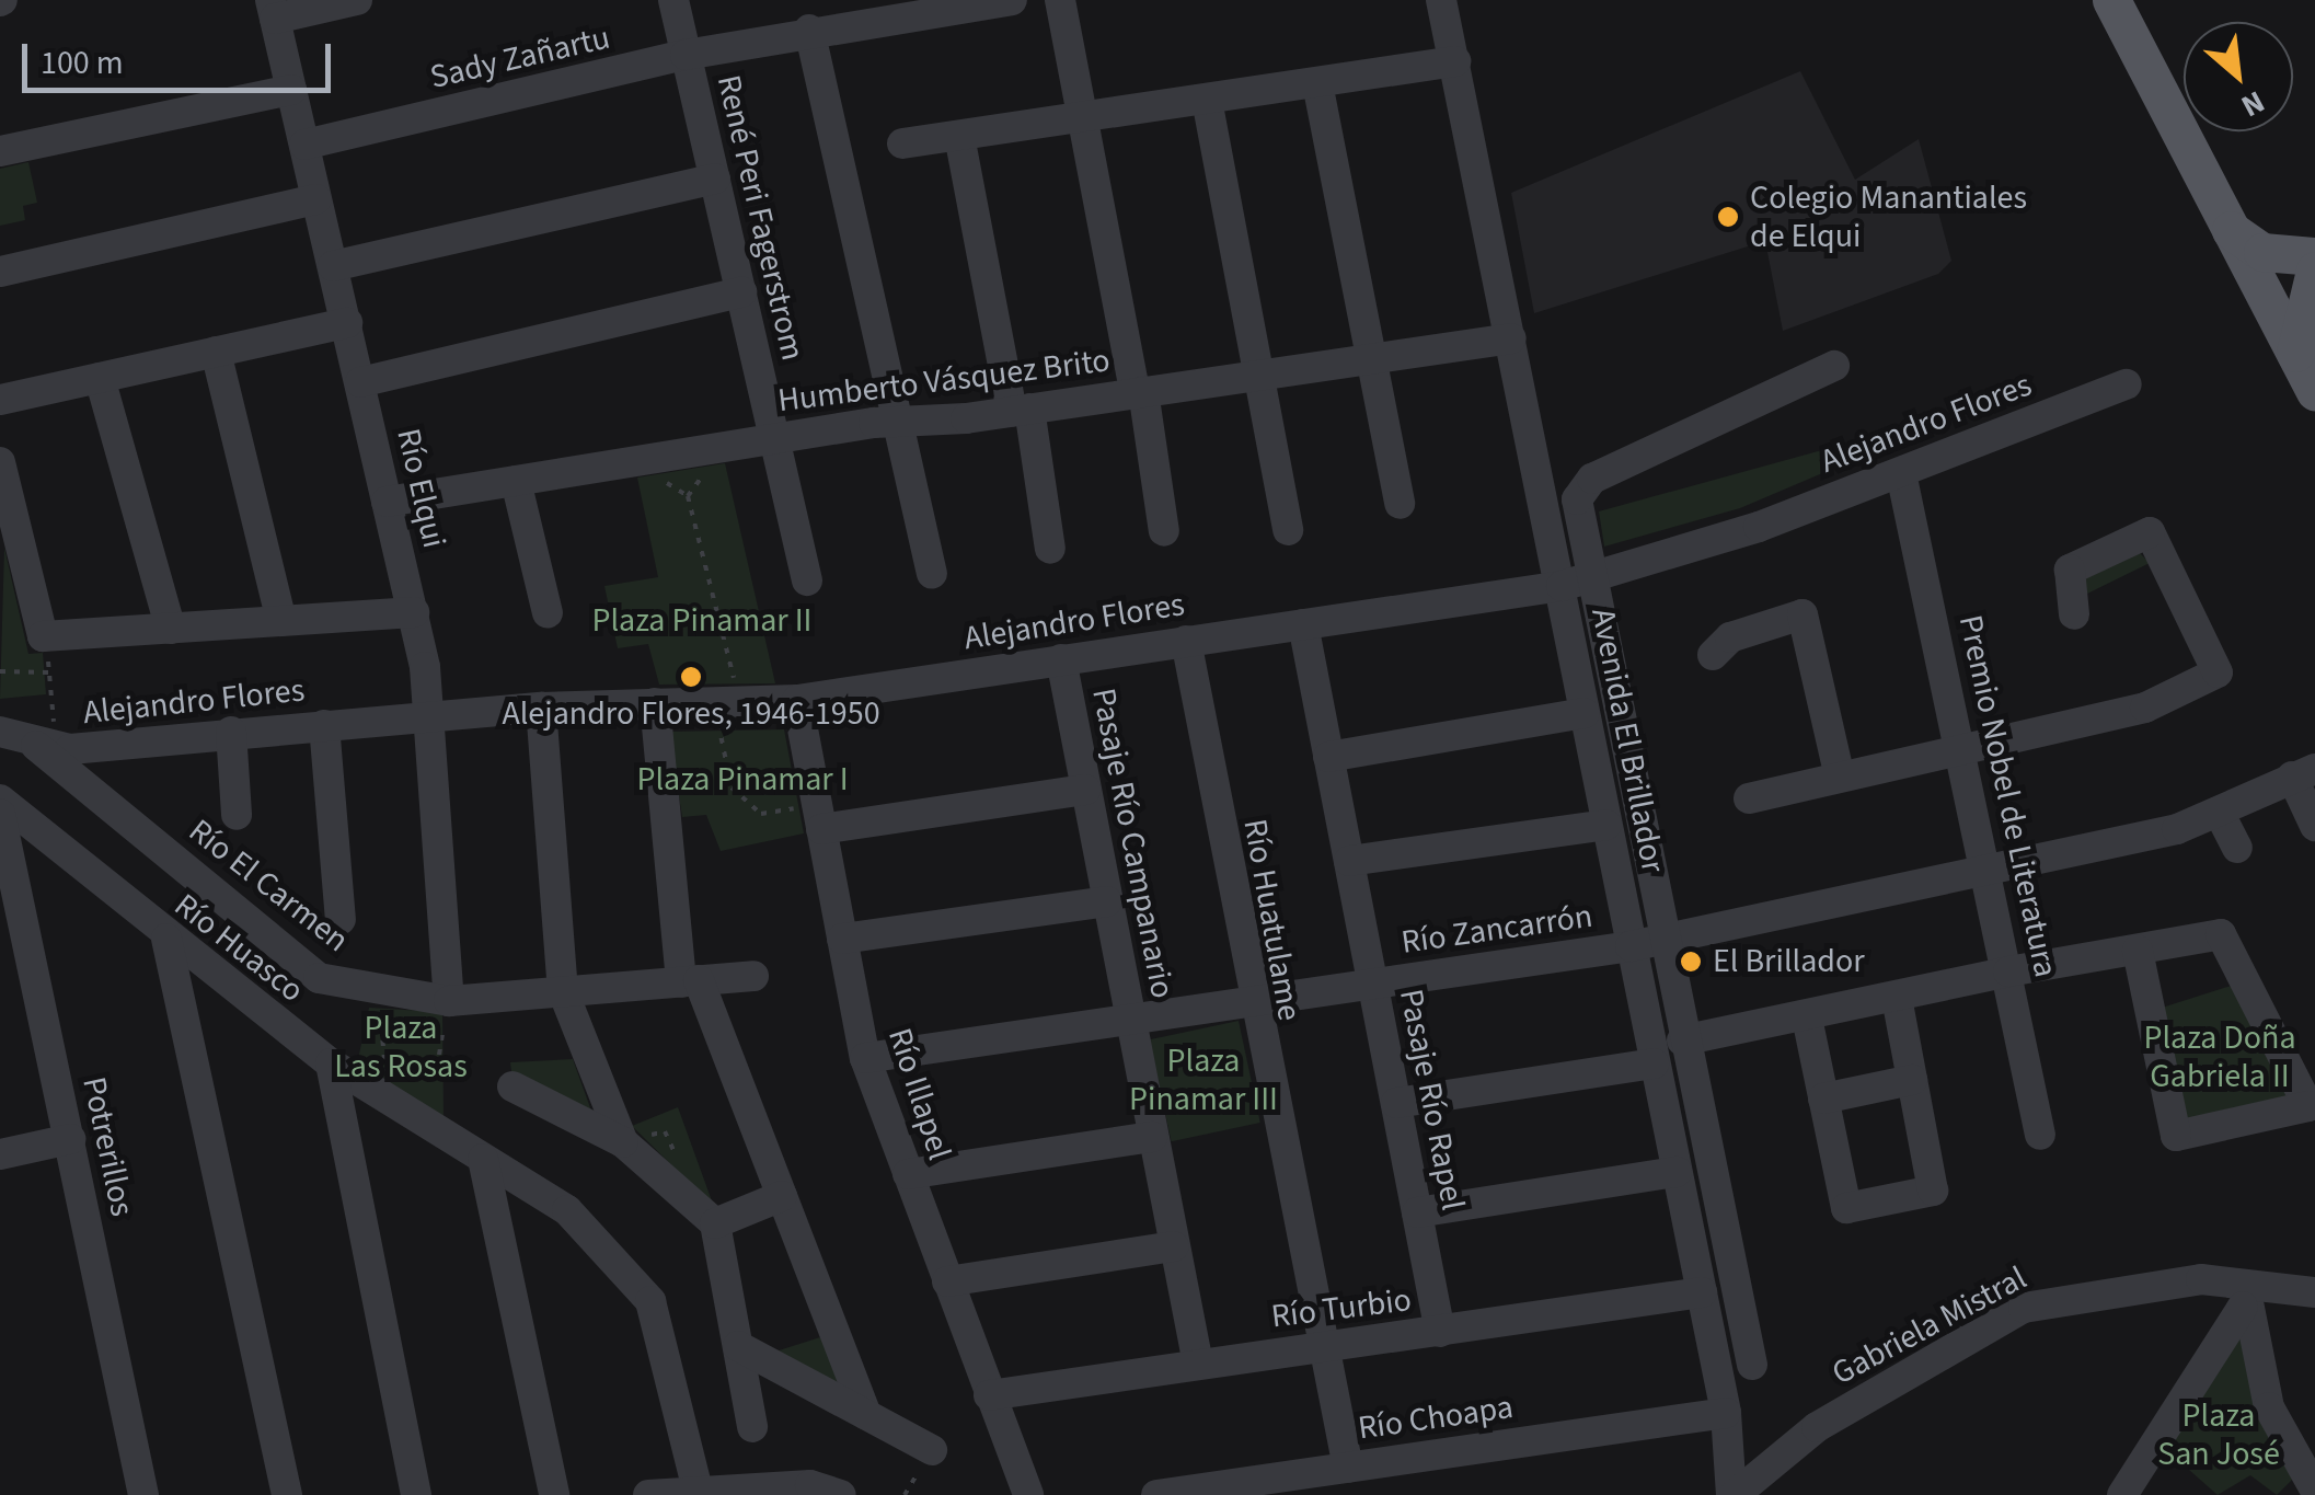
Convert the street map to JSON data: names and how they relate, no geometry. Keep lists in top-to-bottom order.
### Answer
{
  "streets": {
    "street": [
      "Sady Zañartu",
      "René Peri Fagerstrom",
      "Humberto Vásquez Brito",
      "Alejandro Flores",
      "Río Elqui",
      "Avenida El Brillador",
      "Premio Nobel de Literatura",
      "Pasaje Río Campanario",
      "Río El Carmen",
      "Río Huatulame",
      "Río Zancarrón",
      "Río Huasco",
      "Río Illapel",
      "Pasaje Río Rapel",
      "Potrerillos",
      "Río Turbio",
      "Gabriela Mistral",
      "Río Choapa"
    ]
  },
  "crossings": [
    ["Sady Zañartu", "René Peri Fagerstrom"],
    ["Sady Zañartu", "Río Elqui"],
    ["René Peri Fagerstrom", "Humberto Vásquez Brito"],
    ["Humberto Vásquez Brito", "Río Elqui"],
    ["Humberto Vásquez Brito", "Avenida El Brillador"],
    ["Alejandro Flores", "Río Elqui"],
    ["Alejandro Flores", "Avenida El Brillador"],
    ["Alejandro Flores", "Premio Nobel de Literatura"],
    ["Alejandro Flores", "Pasaje Río Campanario"],
    ["Alejandro Flores", "Río El Carmen"],
    ["Alejandro Flores", "Río Huatulame"],
    ["Alejandro Flores", "Río Illapel"],
    ["Alejandro Flores", "Pasaje Río Rapel"],
    ["Río Elqui", "Río El Carmen"],
    ["Avenida El Brillador", "Río Zancarrón"],
    ["Avenida El Brillador", "Río Turbio"],
    ["Avenida El Brillador", "Gabriela Mistral"],
    ["Avenida El Brillador", "Río Choapa"],
    ["Premio Nobel de Literatura", "Río Zancarrón"],
    ["Pasaje Río Campanario", "Río Zancarrón"],
    ["Pasaje Río Campanario", "Río Turbio"],
    ["Río Huatulame", "Río Zancarrón"],
    ["Río Huatulame", "Río Turbio"],
    ["Río Huatulame", "Río Choapa"],
    ["Río Zancarrón", "Río Illapel"],
    ["Río Zancarrón", "Pasaje Río Rapel"],
    ["Río Illapel", "Río Turbio"],
    ["Pasaje Río Rapel", "Río Turbio"]
  ],
  "parks": [
    "Plaza Pinamar II",
    "Plaza Pinamar I",
    "Plaza Las Rosas",
    "Plaza Doña Gabriela II",
    "Plaza Pinamar III",
    "Plaza San José"
  ],
  "places": ["Colegio Manantiales de Elqui", "Alejandro Flores, 1946-1950", "El Brillador"],
  "scale_bar": "100 m",
  "north": "bottom right"
}
